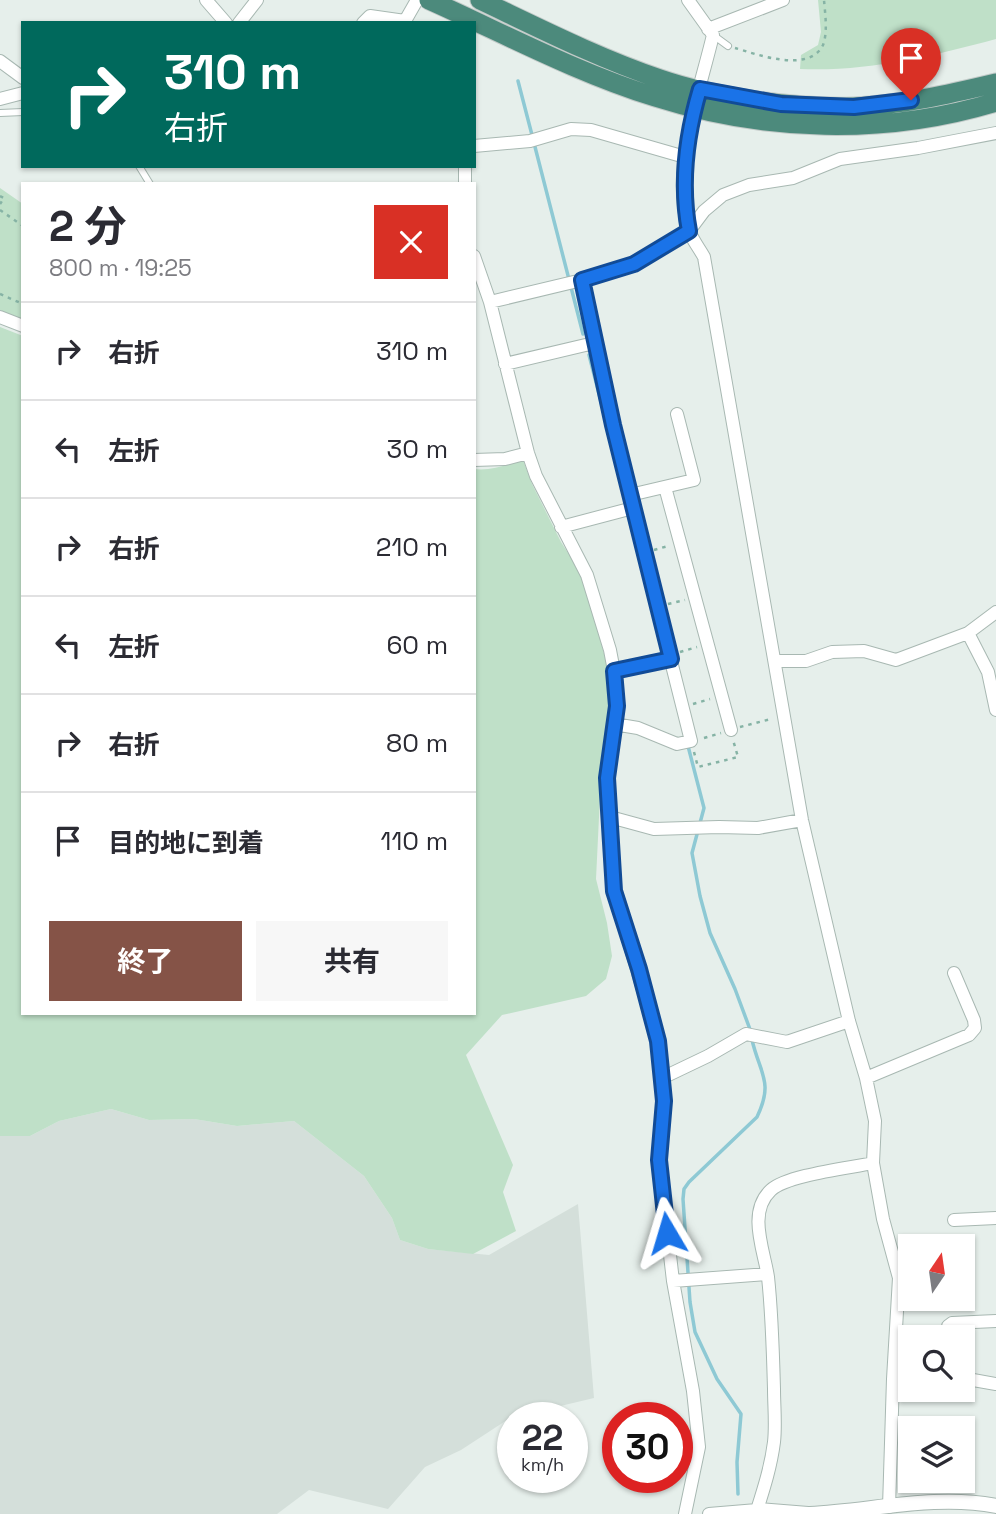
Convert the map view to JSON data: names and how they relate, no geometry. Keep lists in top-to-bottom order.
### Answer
{
  "north": "top",
  "page": {
    "turn": ["310 m", "右折"],
    "heading": ["2 分", "800 m · 19:25"],
    "list": [
      {
        "name": "右折",
        "value": "310 m"
      },
      {
        "name": "左折",
        "value": "30 m"
      },
      {
        "name": "右折",
        "value": "210 m"
      },
      {
        "name": "左折",
        "value": "60 m"
      },
      {
        "name": "右折",
        "value": "80 m"
      },
      {
        "name": "目的地に到着",
        "value": "110 m"
      }
    ],
    "buttons": ["終了", "共有"],
    "speed": "22 km/h",
    "limit": "30"
  }
}
